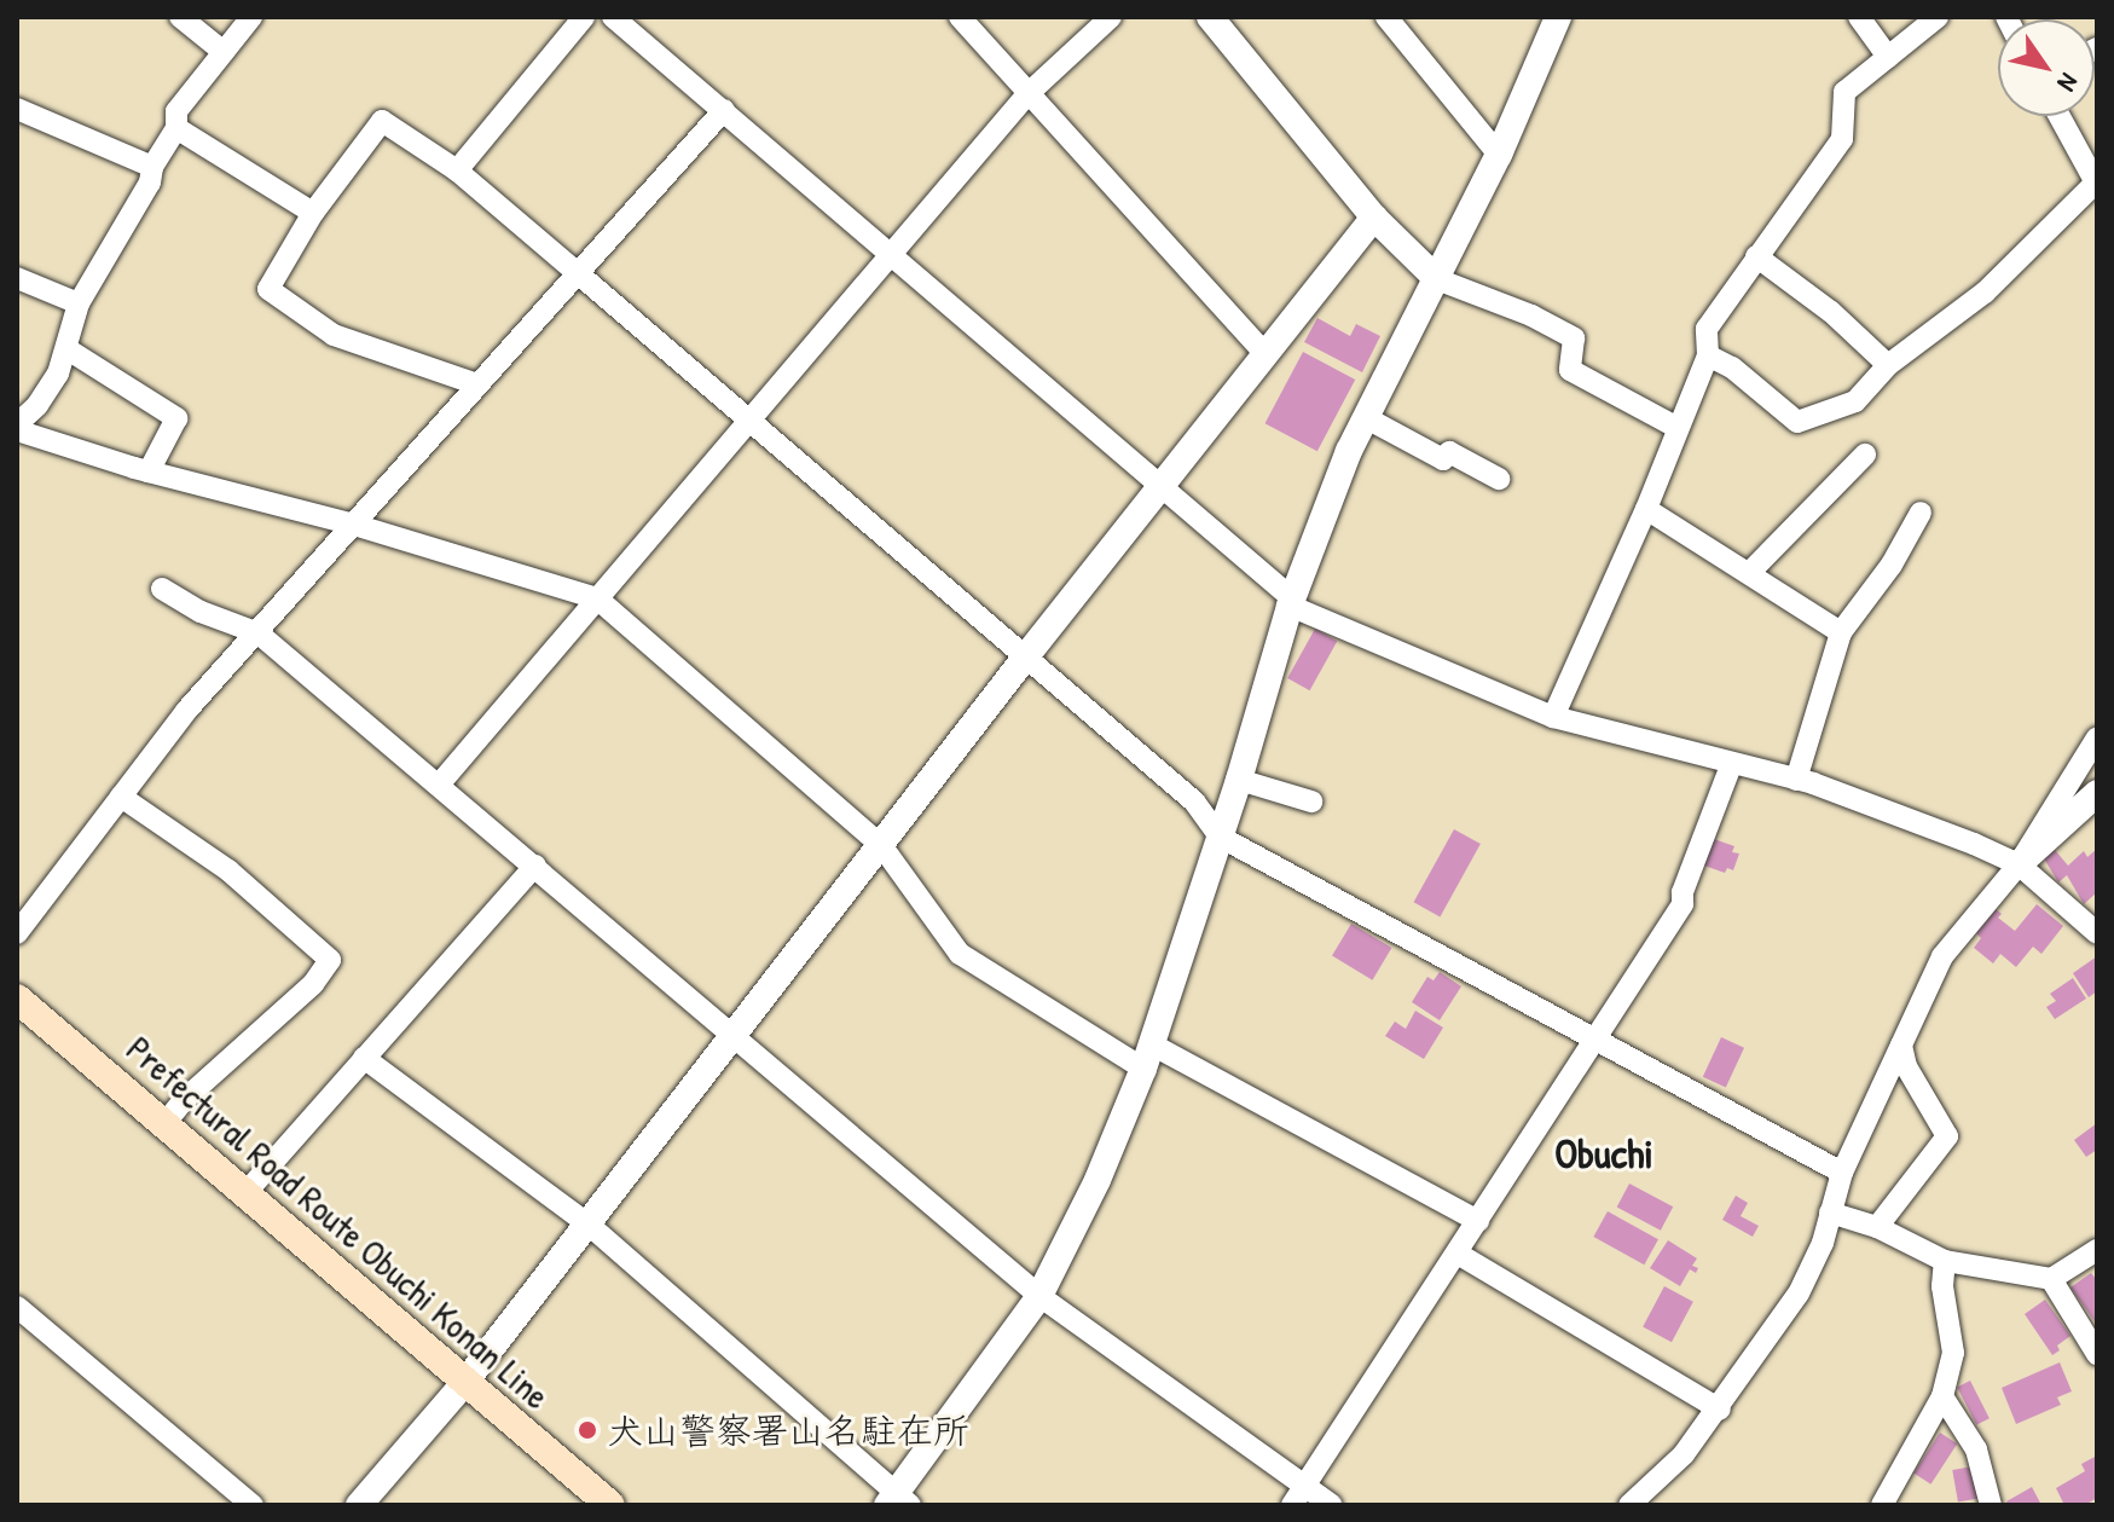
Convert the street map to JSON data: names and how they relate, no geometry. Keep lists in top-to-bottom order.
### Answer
{
  "streets": {
    "main road": ["Prefectural Road Route Obuchi Konan Line"]
  },
  "districts": ["Obuchi"],
  "places": ["犬山警察署山名駐在所"],
  "north": "bottom right"
}
